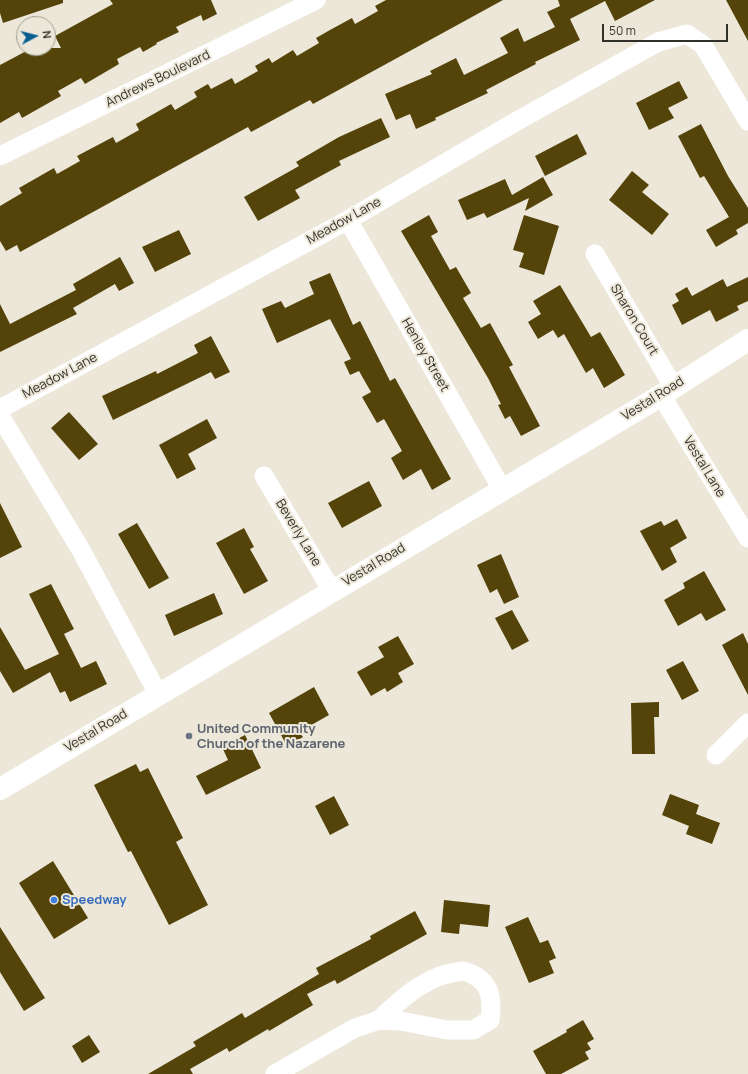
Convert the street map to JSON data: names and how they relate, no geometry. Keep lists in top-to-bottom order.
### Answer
{
  "streets": {
    "street": [
      "Andrews Boulevard",
      "Meadow Lane",
      "Sharon Court",
      "Henley Street",
      "Vestal Road",
      "Vestal Lane",
      "Beverly Lane"
    ]
  },
  "crossings": [
    ["Meadow Lane", "Henley Street"],
    ["Sharon Court", "Vestal Road"],
    ["Sharon Court", "Vestal Lane"],
    ["Henley Street", "Vestal Road"],
    ["Vestal Road", "Vestal Lane"],
    ["Vestal Road", "Beverly Lane"]
  ],
  "places": ["United Community Church of the Nazarene", "Speedway"],
  "scale_bar": "50 m",
  "north": "right"
}
